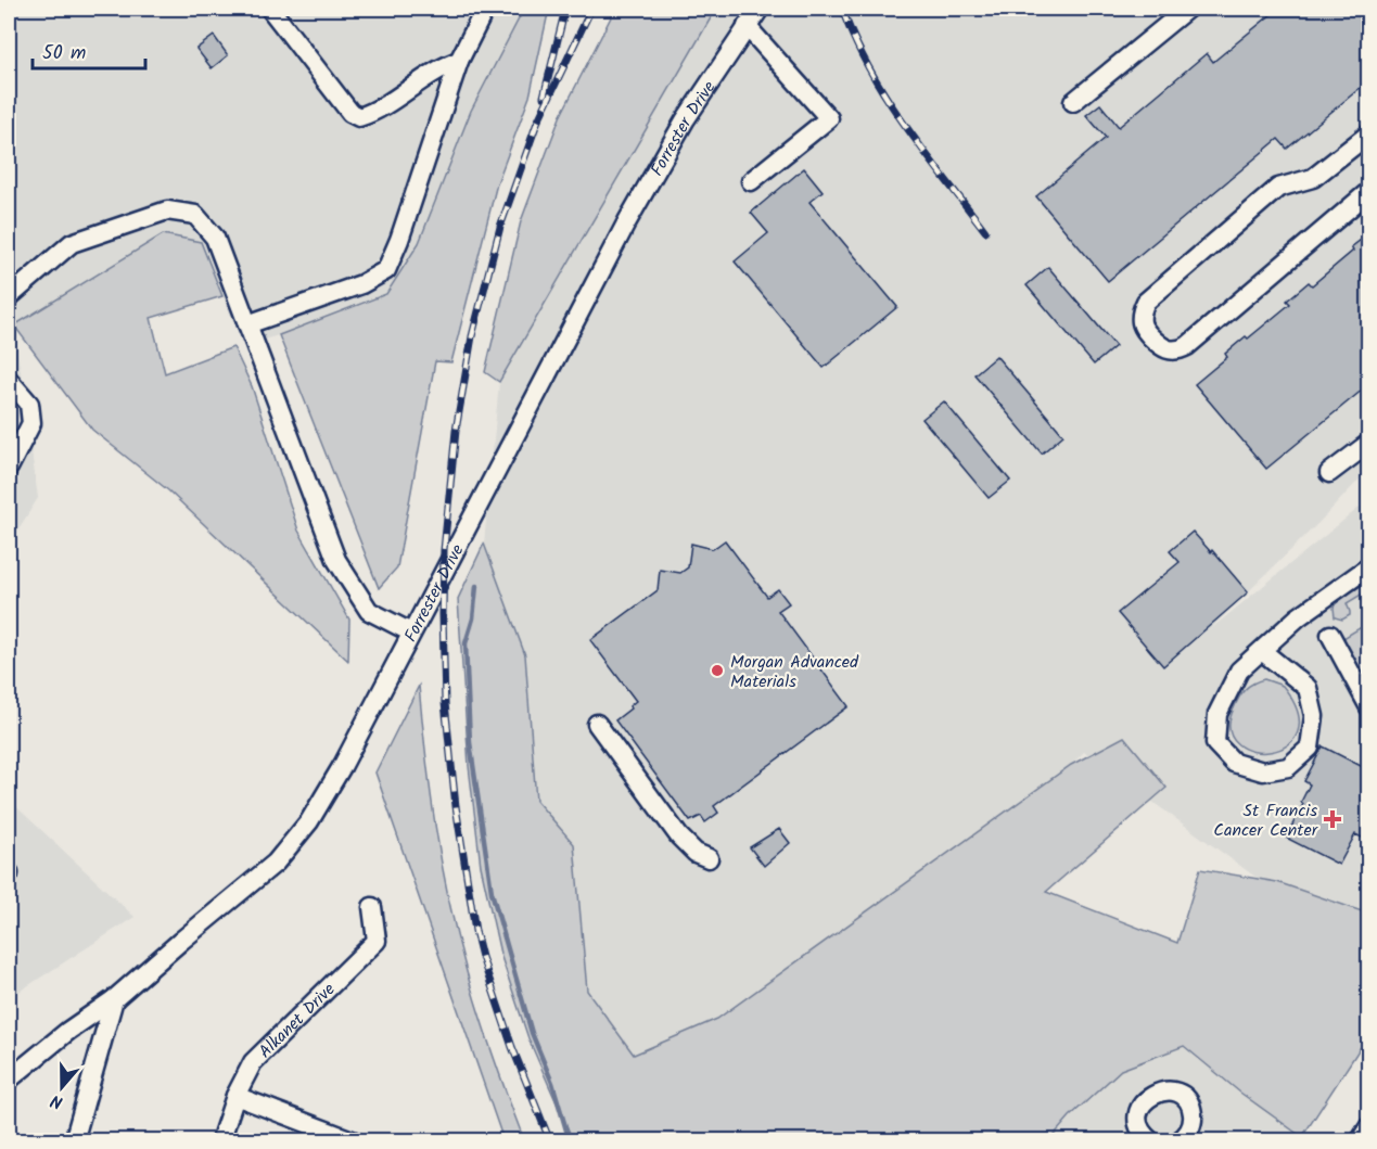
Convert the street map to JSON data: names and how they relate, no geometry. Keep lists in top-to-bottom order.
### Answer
{
  "streets": {
    "street": ["Forrester Drive", "Alkanet Drive"]
  },
  "places": {
    "other": ["Morgan Advanced Materials"],
    "health": ["St Francis Cancer Center"]
  },
  "scale_bar": "50 m",
  "north": "bottom"
}
